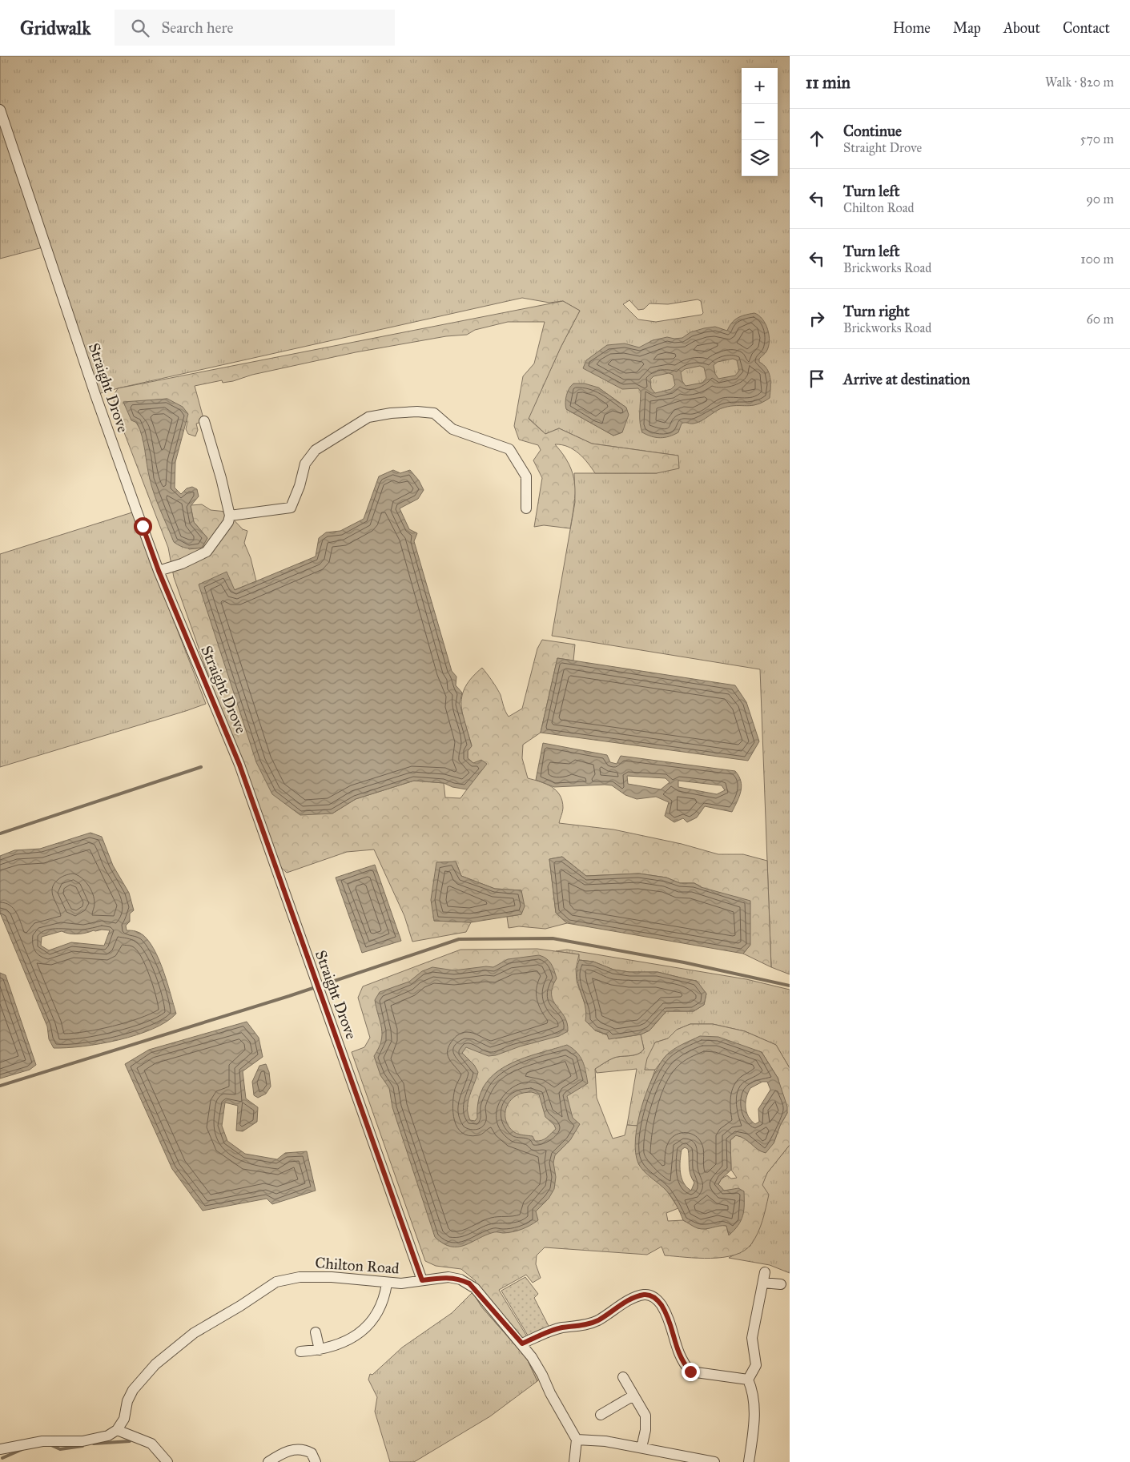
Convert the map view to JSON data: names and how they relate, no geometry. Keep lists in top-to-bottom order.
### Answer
{
  "streets": {
    "street": ["Straight Drove", "Chilton Road"]
  },
  "crossings": [
    ["Straight Drove", "Chilton Road"]
  ],
  "page": {
    "header": "Gridwalk",
    "search": "Search here",
    "nav": [
      "Home",
      "Map",
      "About",
      "Contact"
    ],
    "heading": ["11 min", "Walk · 820 m"],
    "map_buttons": ["+", "−"],
    "list": [
      ["Continue", "Straight Drove", "570 m"],
      ["Turn left", "Chilton Road", "90 m"],
      ["Turn left", "Brickworks Road", "100 m"],
      ["Turn right", "Brickworks Road", "60 m"],
      "Arrive at destination"
    ]
  }
}
